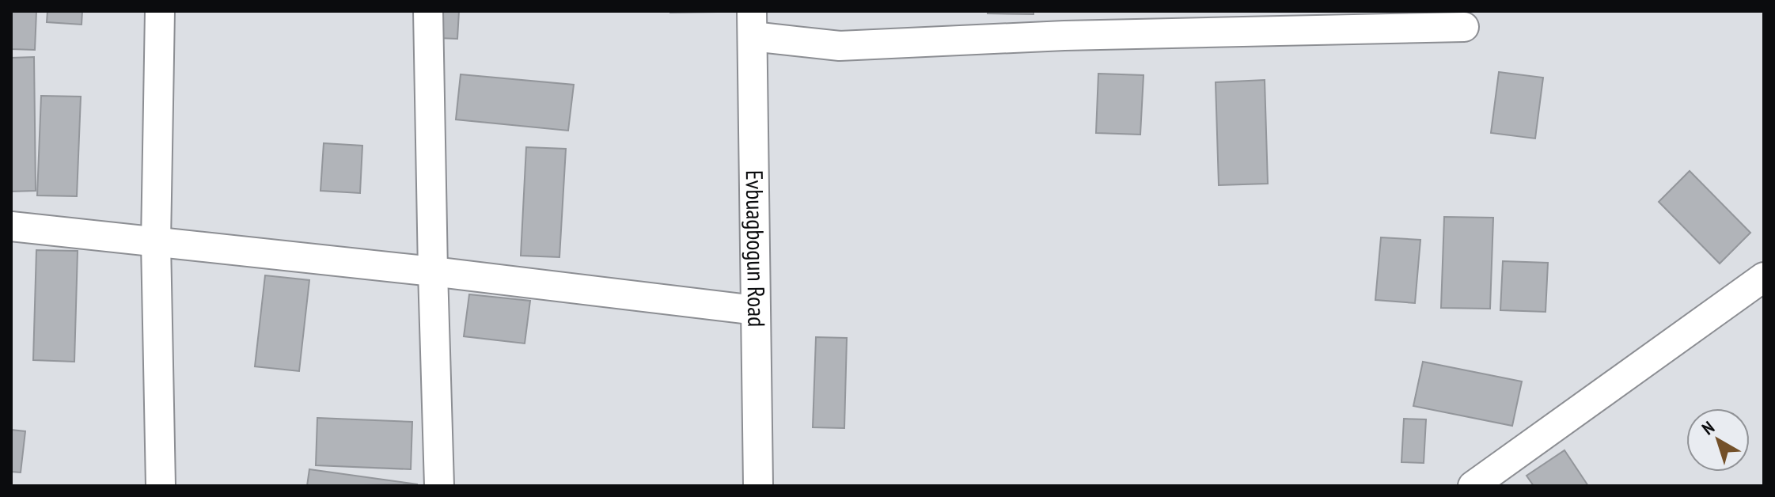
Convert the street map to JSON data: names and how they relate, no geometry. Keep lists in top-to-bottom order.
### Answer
{
  "streets": {
    "street": ["Evbuagbogun Road"]
  },
  "north": "top left"
}
